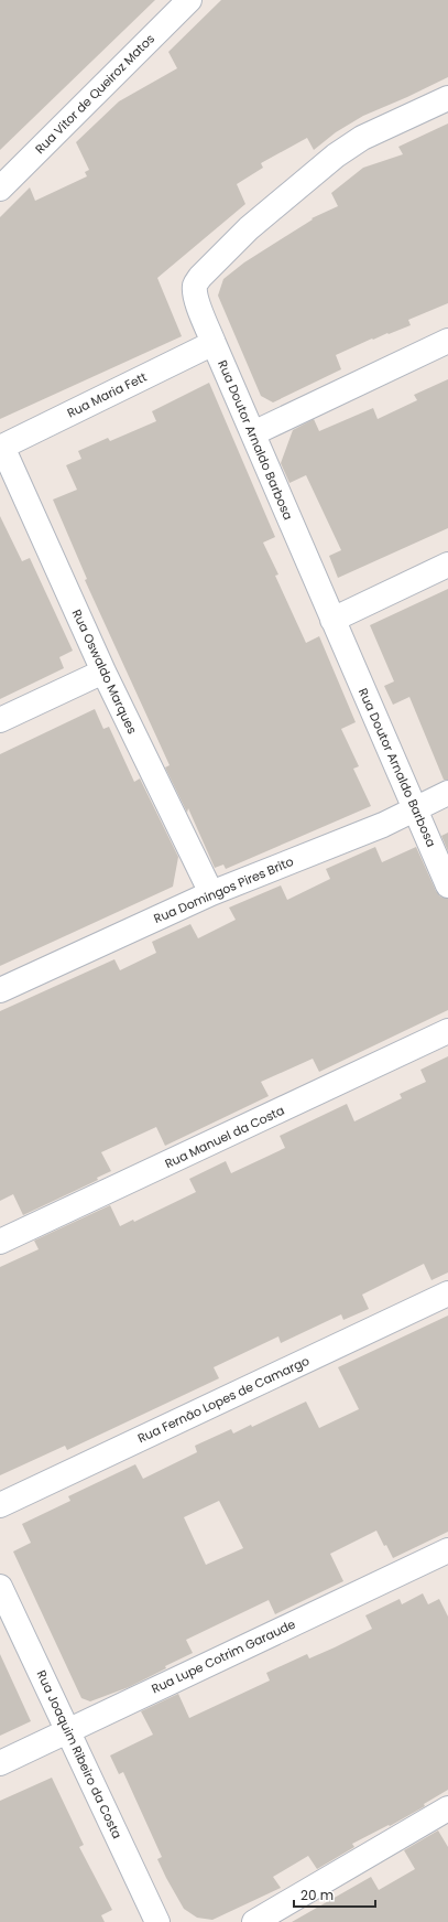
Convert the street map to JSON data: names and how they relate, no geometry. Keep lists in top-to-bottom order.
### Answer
{
  "streets": {
    "street": [
      "Rua Vitor de Queiroz Matos",
      "Rua Maria Fett",
      "Rua Doutor Arnaldo Barbosa",
      "Rua Oswaldo Marques",
      "Rua Domingos Pires Brito",
      "Rua Manuel da Costa",
      "Rua Fernão Lopes de Camargo",
      "Rua Lupe Cotrim Garaude",
      "Rua Joaquim Ribeiro da Costa"
    ]
  },
  "crossings": [
    ["Rua Maria Fett", "Rua Doutor Arnaldo Barbosa"],
    ["Rua Maria Fett", "Rua Oswaldo Marques"],
    ["Rua Doutor Arnaldo Barbosa", "Rua Domingos Pires Brito"],
    ["Rua Oswaldo Marques", "Rua Domingos Pires Brito"],
    ["Rua Lupe Cotrim Garaude", "Rua Joaquim Ribeiro da Costa"]
  ],
  "scale_bar": "20 m"
}
